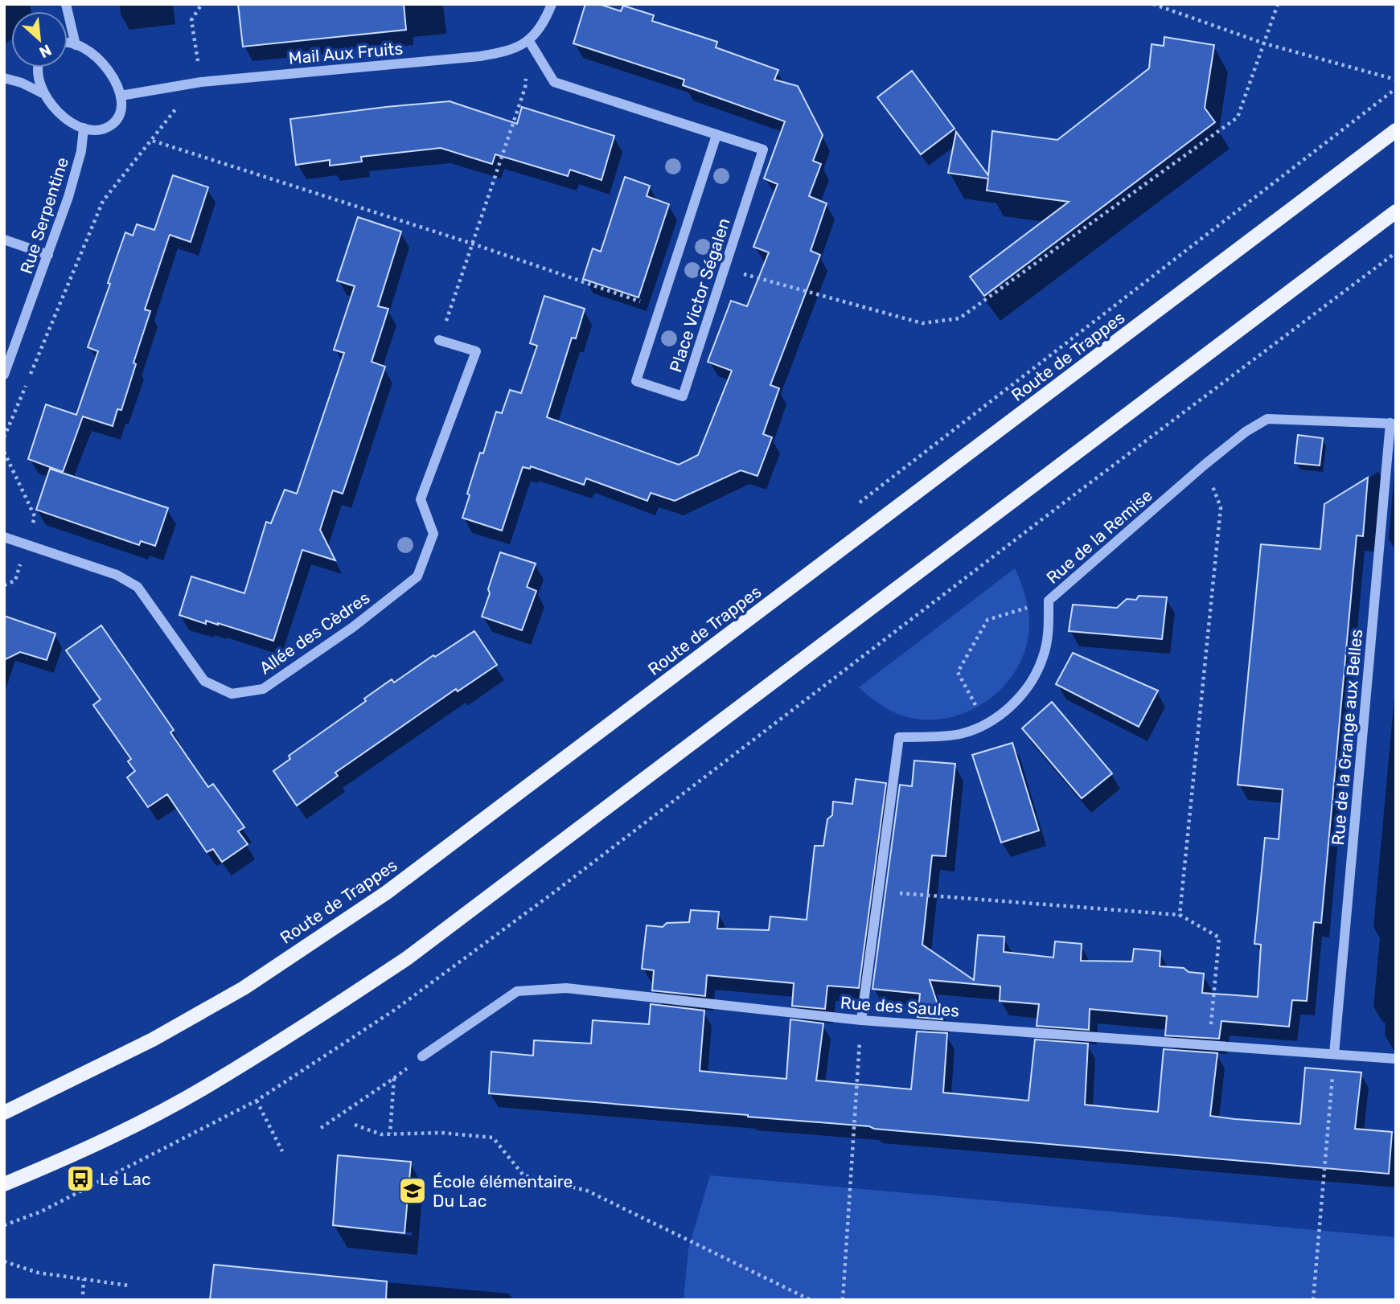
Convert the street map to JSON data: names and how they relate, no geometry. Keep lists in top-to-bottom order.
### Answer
{
  "streets": {
    "main road": ["Route de Trappes"],
    "street": [
      "Mail Aux Fruits",
      "Rue Serpentine",
      "Place Victor Ségalen",
      "Rue de la Remise",
      "Allée des Cèdres",
      "Rue de la Grange aux Belles",
      "Rue des Saules"
    ]
  },
  "crossings": [
    ["Mail Aux Fruits", "Place Victor Ségalen"],
    ["Rue de la Remise", "Rue de la Grange aux Belles"],
    ["Rue de la Remise", "Rue des Saules"],
    ["Rue de la Grange aux Belles", "Rue des Saules"]
  ],
  "places": {
    "bus stop": ["Le Lac"],
    "school or university": ["École élémentaire Du Lac"]
  },
  "north": "bottom right"
}
